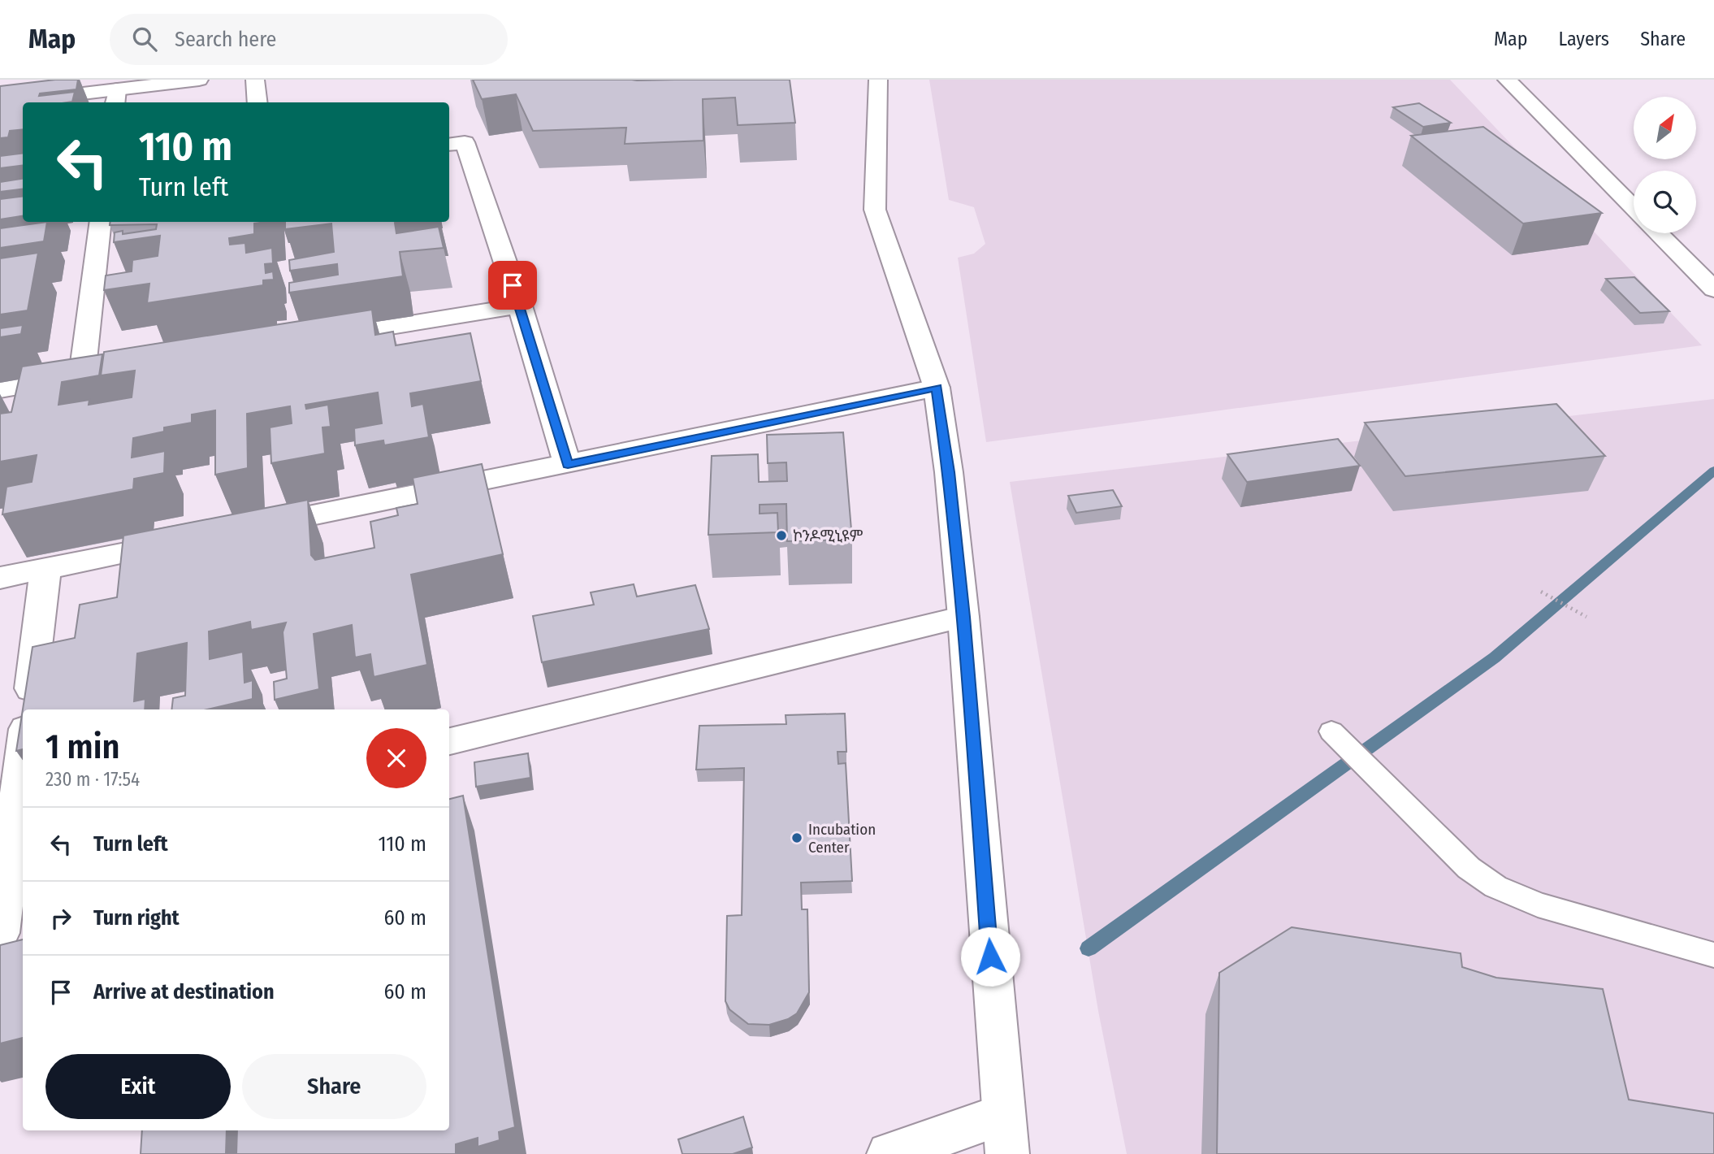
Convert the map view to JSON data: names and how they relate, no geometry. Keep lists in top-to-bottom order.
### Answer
{
  "places": ["ኮንዶሚኒዩም", "Incubation Center"],
  "north": "top right",
  "page": {
    "header": "Map",
    "search": "Search here",
    "nav": ["Map", "Layers", "Share"],
    "turn": ["110 m", "Turn left"],
    "heading": ["1 min", "230 m · 17:54"],
    "list": [
      {
        "name": "Turn left",
        "value": "110 m"
      },
      {
        "name": "Turn right",
        "value": "60 m"
      },
      {
        "name": "Arrive at destination",
        "value": "60 m"
      }
    ],
    "buttons": ["Exit", "Share"]
  }
}
